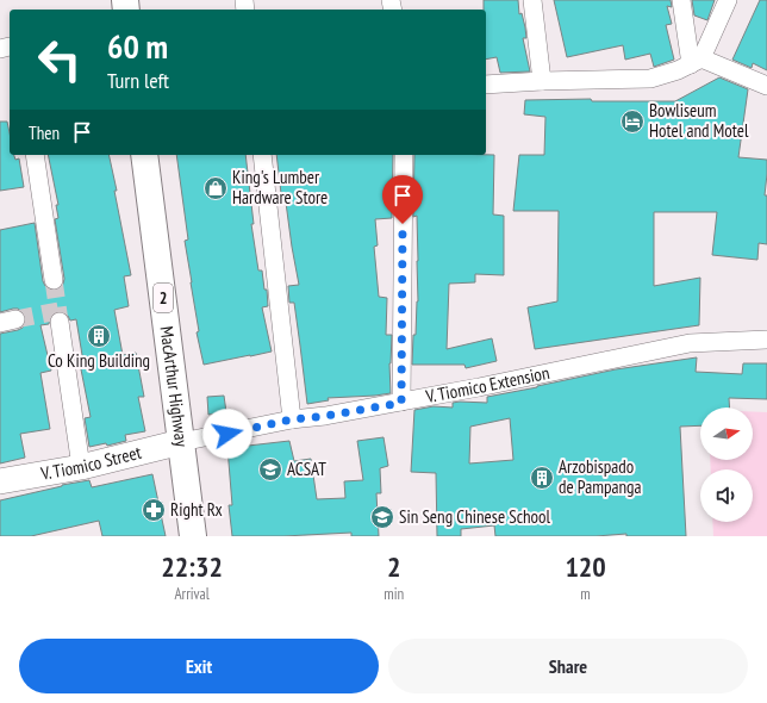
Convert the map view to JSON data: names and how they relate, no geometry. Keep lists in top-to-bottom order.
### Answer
{
  "streets": {
    "highway": ["2", "MacArthur Highway"],
    "main road": ["V. Tiomico Street"],
    "street": ["V. Tiomico Extension"]
  },
  "crossings": [
    ["V. Tiomico Extension", "MacArthur Highway"],
    ["V. Tiomico Extension", "V. Tiomico Street"],
    ["MacArthur Highway", "V. Tiomico Street"]
  ],
  "places": {
    "hotel": ["Bowliseum Hotel and Motel"],
    "shop": ["King's Lumber Hardware Store"],
    "building": ["Co King Building", "Arzobispado de Pampanga"],
    "school or university": ["ACSAT", "Sin Seng Chinese School"],
    "pharmacy": ["Right Rx"]
  },
  "north": "right",
  "page": {
    "turn": ["60 m", "Turn left"],
    "then": "Then",
    "eta": [
      "22:32",
      "Arrival",
      "2",
      "min",
      "120",
      "m"
    ],
    "buttons": ["Exit", "Share"]
  }
}
